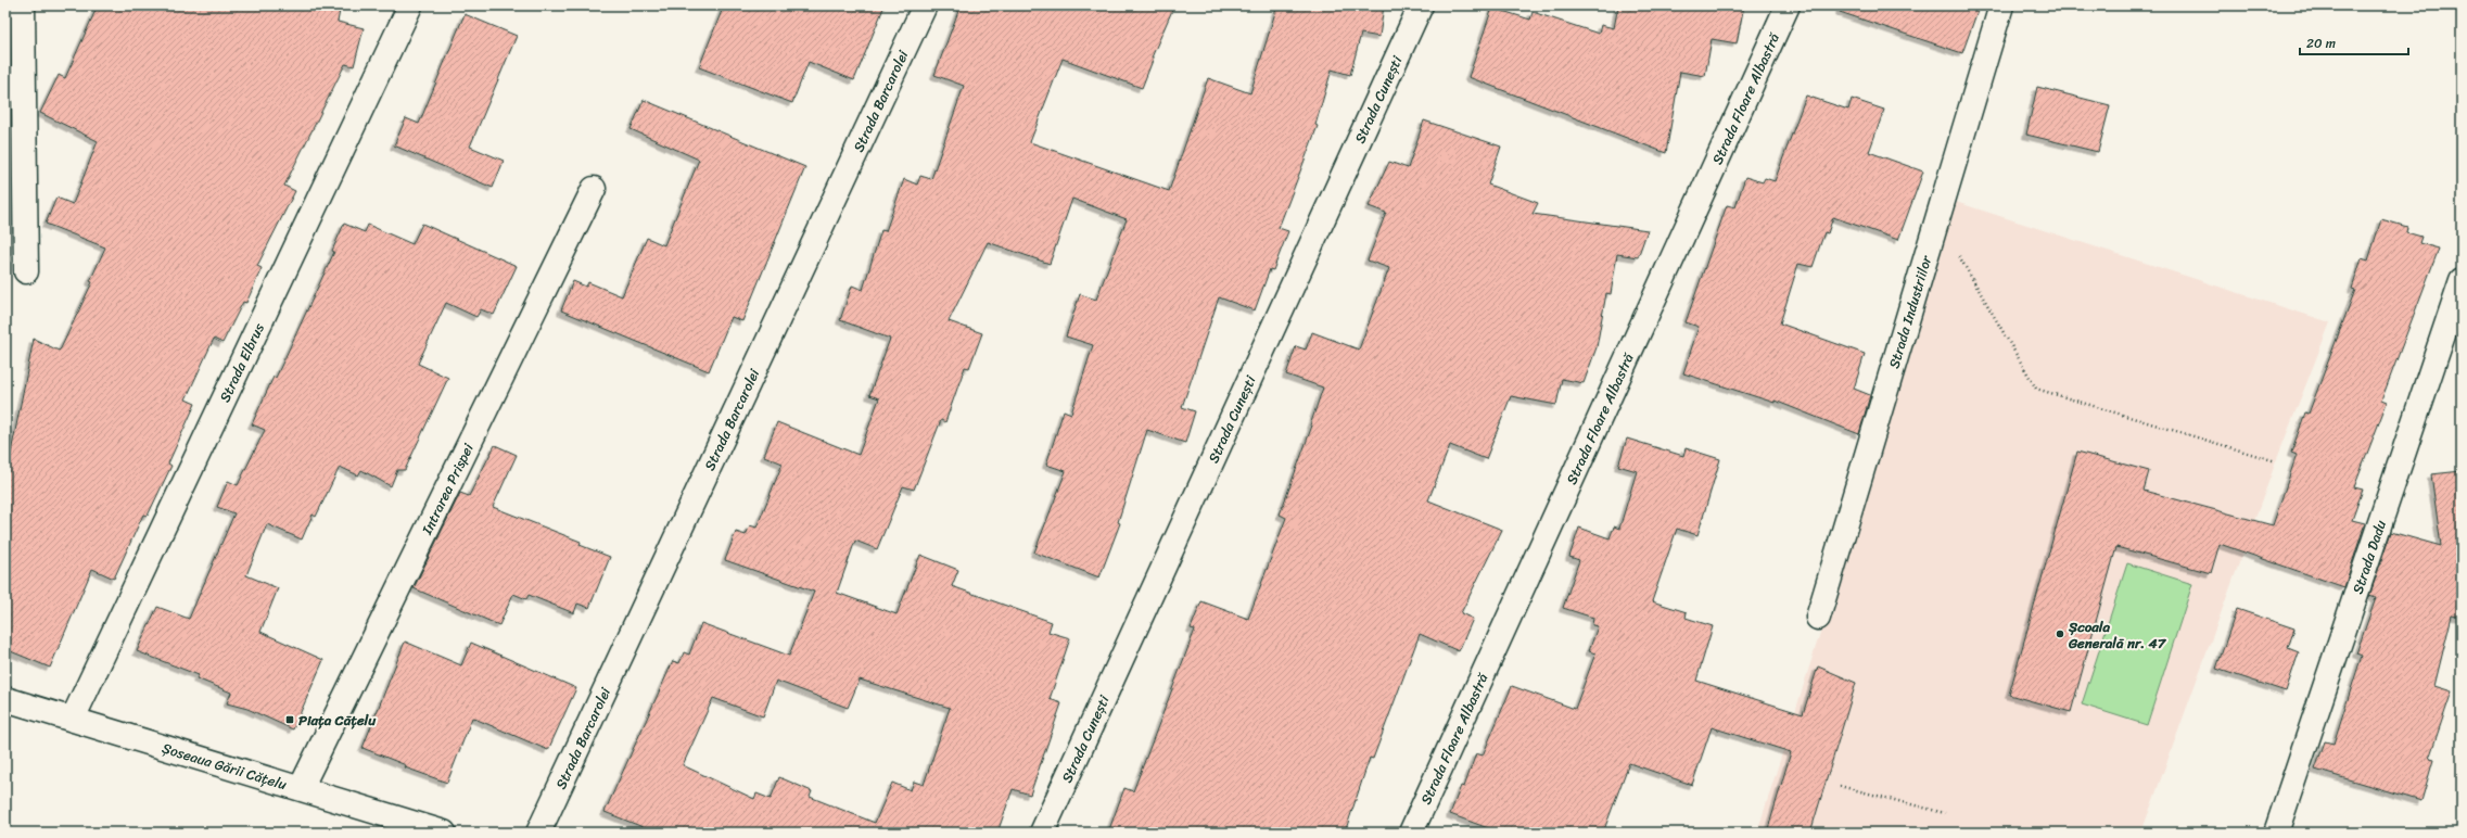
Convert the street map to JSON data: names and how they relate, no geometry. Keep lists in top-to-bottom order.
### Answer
{
  "streets": {
    "street": [
      "Strada Cunești",
      "Strada Floare Albastră",
      "Strada Barcarolei",
      "Strada Industriilor",
      "Strada Elbrus",
      "Intrarea Prispei",
      "Strada Dadu",
      "Șoseaua Gării Cățelu"
    ]
  },
  "crossings": [
    ["Strada Elbrus", "Șoseaua Gării Cățelu"],
    ["Intrarea Prispei", "Șoseaua Gării Cățelu"]
  ],
  "places": {
    "other": ["Școala Generală nr. 47"],
    "transit": ["Piața Cățelu"]
  },
  "scale_bar": "20 m"
}
